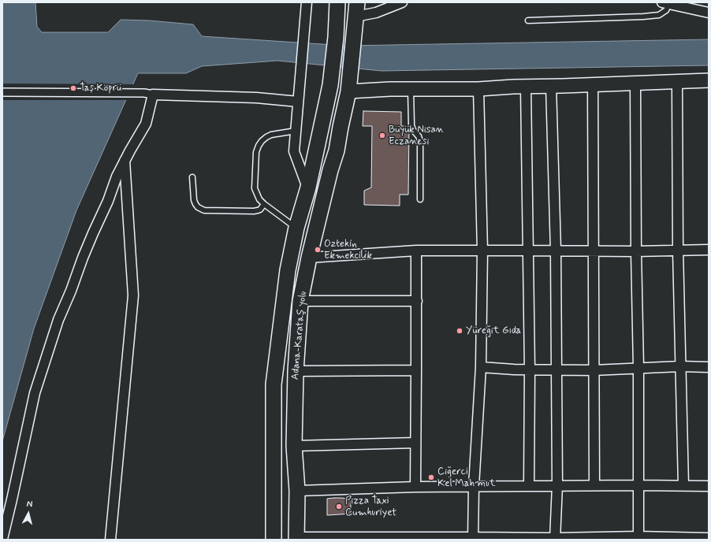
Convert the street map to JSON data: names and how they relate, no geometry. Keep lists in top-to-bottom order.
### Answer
{
  "streets": {
    "main road": ["Adana-Karataş yolu"]
  },
  "places": [
    "Taș Köprü",
    "Büyük Nisan Eczanesi",
    "Oztekin Ekmekcilik",
    "Yüreğit Gıda",
    "Ciğerci Kel Mahmut",
    "Pizza Taxi Cumhuriyet"
  ],
  "north": "top"
}
